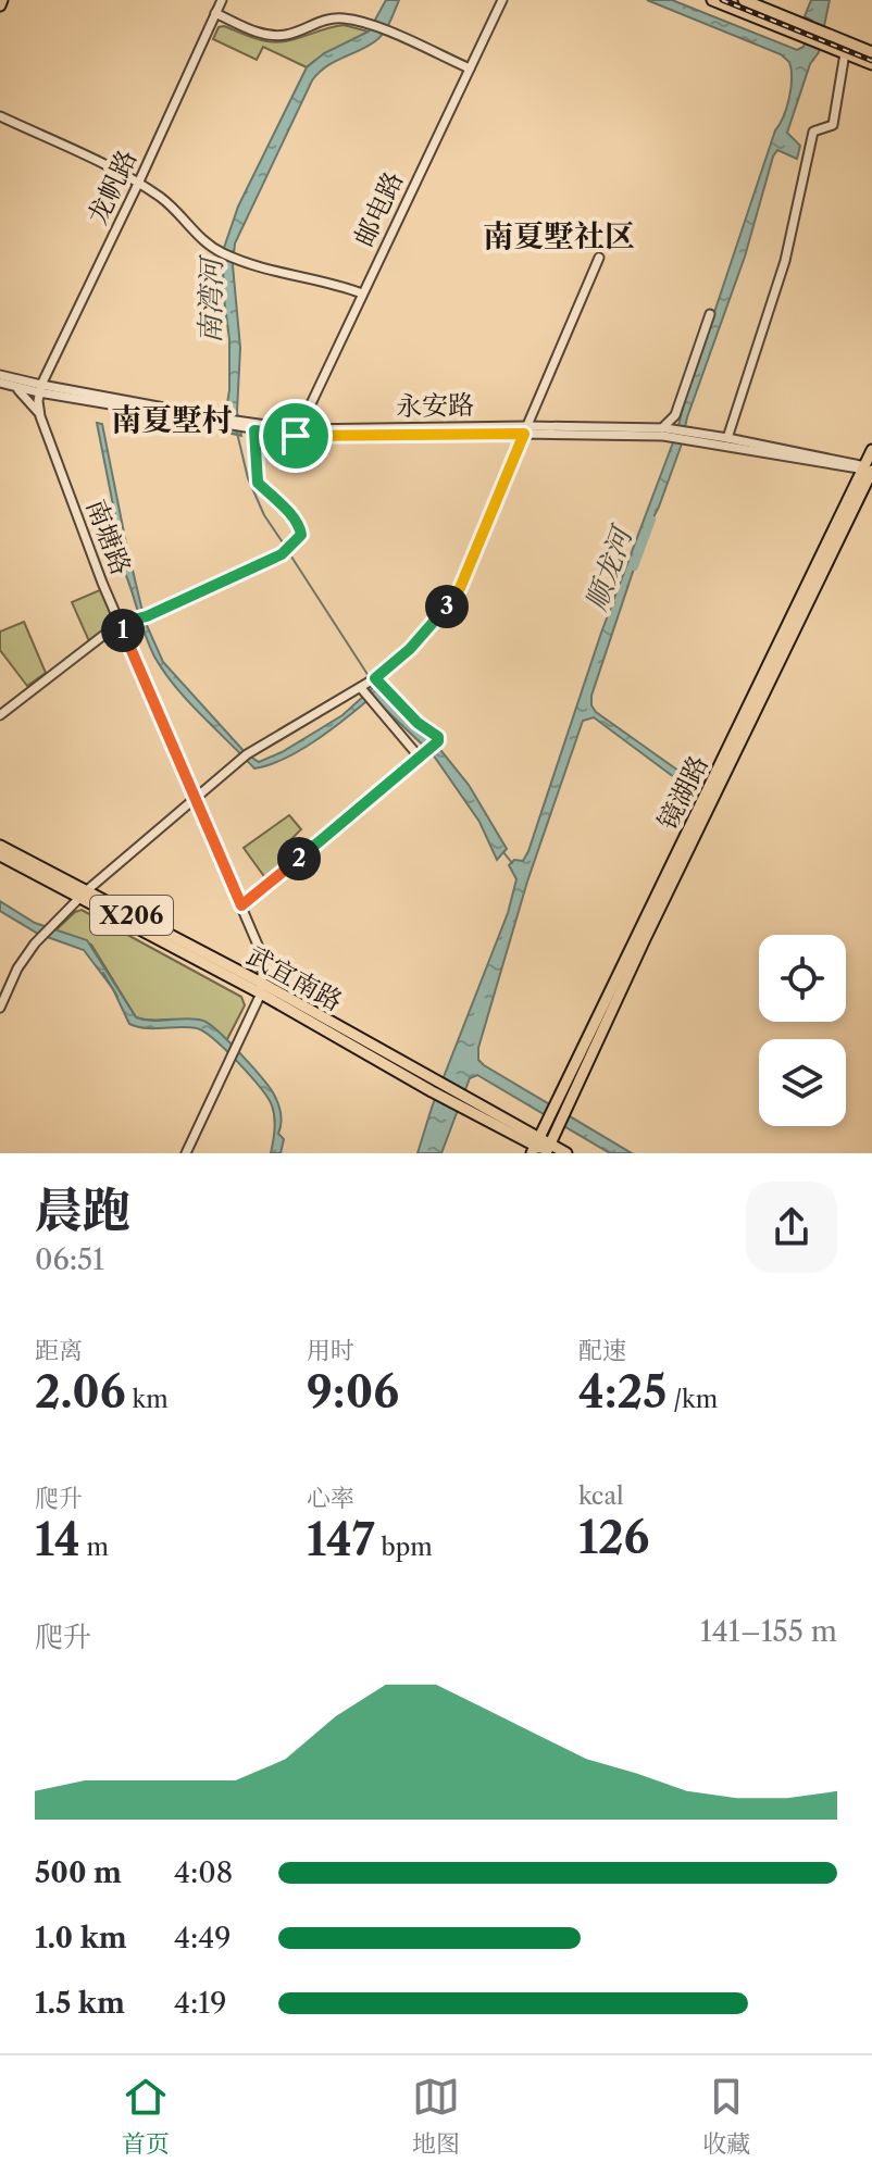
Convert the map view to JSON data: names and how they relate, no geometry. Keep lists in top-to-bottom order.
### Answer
{
  "streets": {
    "main road": ["镜湖路", "X206", "武宜南路"],
    "street": [
      "龙帆路",
      "邮电路",
      "永安路",
      "南塘路"
    ]
  },
  "crossings": [
    ["龙帆路", "永安路"],
    ["龙帆路", "南塘路"],
    ["邮电路", "永安路"],
    ["永安路", "南塘路"],
    ["南塘路", "武宜南路"],
    ["镜湖路", "武宜南路"]
  ],
  "districts": ["南夏墅社区", "南夏墅村"],
  "water": ["南湾河", "顺龙河"],
  "page": {
    "pins": ["3", "1", "2"],
    "heading": ["晨跑", "06:51"],
    "stats": [
      ["距离", "2.06 km"],
      ["用时", "9:06"],
      ["配速", "4:25 /km"],
      ["爬升", "14 m"],
      ["心率", "147 bpm"],
      ["kcal", "126"]
    ],
    "chart": ["爬升", "141–155 m"],
    "list": [
      {
        "name": "500 m",
        "note": "4:08"
      },
      {
        "name": "1.0 km",
        "note": "4:49"
      },
      {
        "name": "1.5 km",
        "note": "4:19"
      }
    ],
    "tabs": ["首页", "地图", "收藏"]
  }
}
